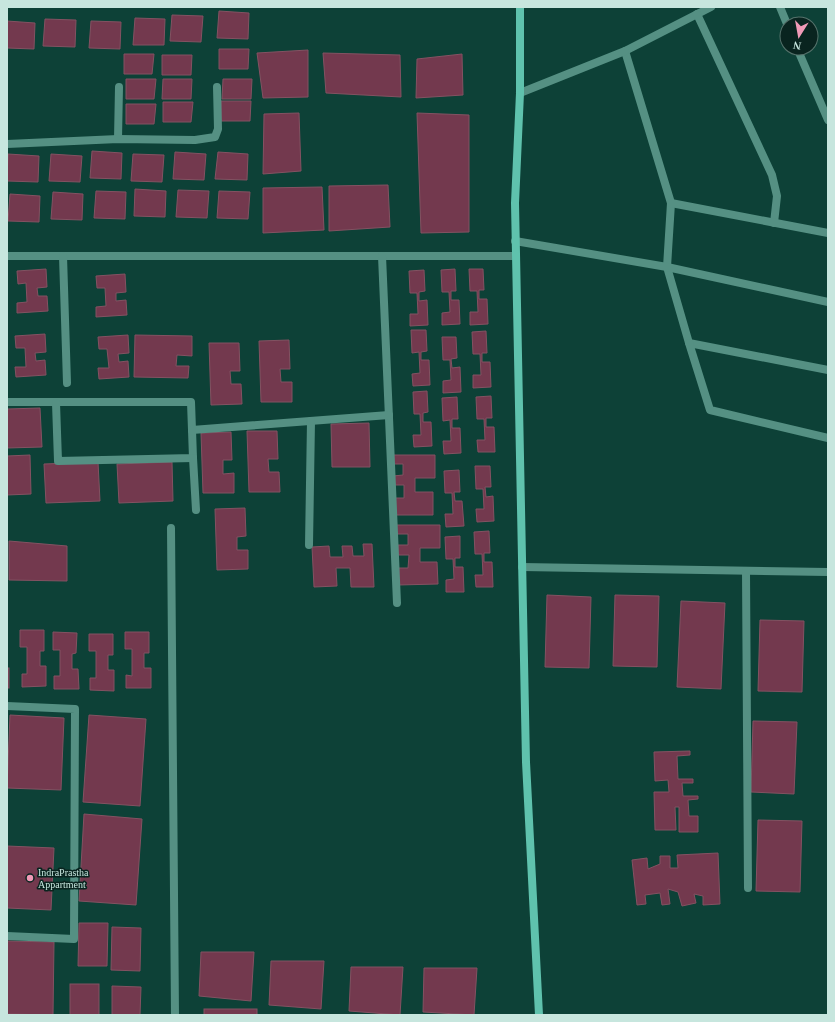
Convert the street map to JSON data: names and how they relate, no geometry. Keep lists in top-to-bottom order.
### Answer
{
  "places": ["IndraPrastha Appartment"],
  "north": "bottom"
}
